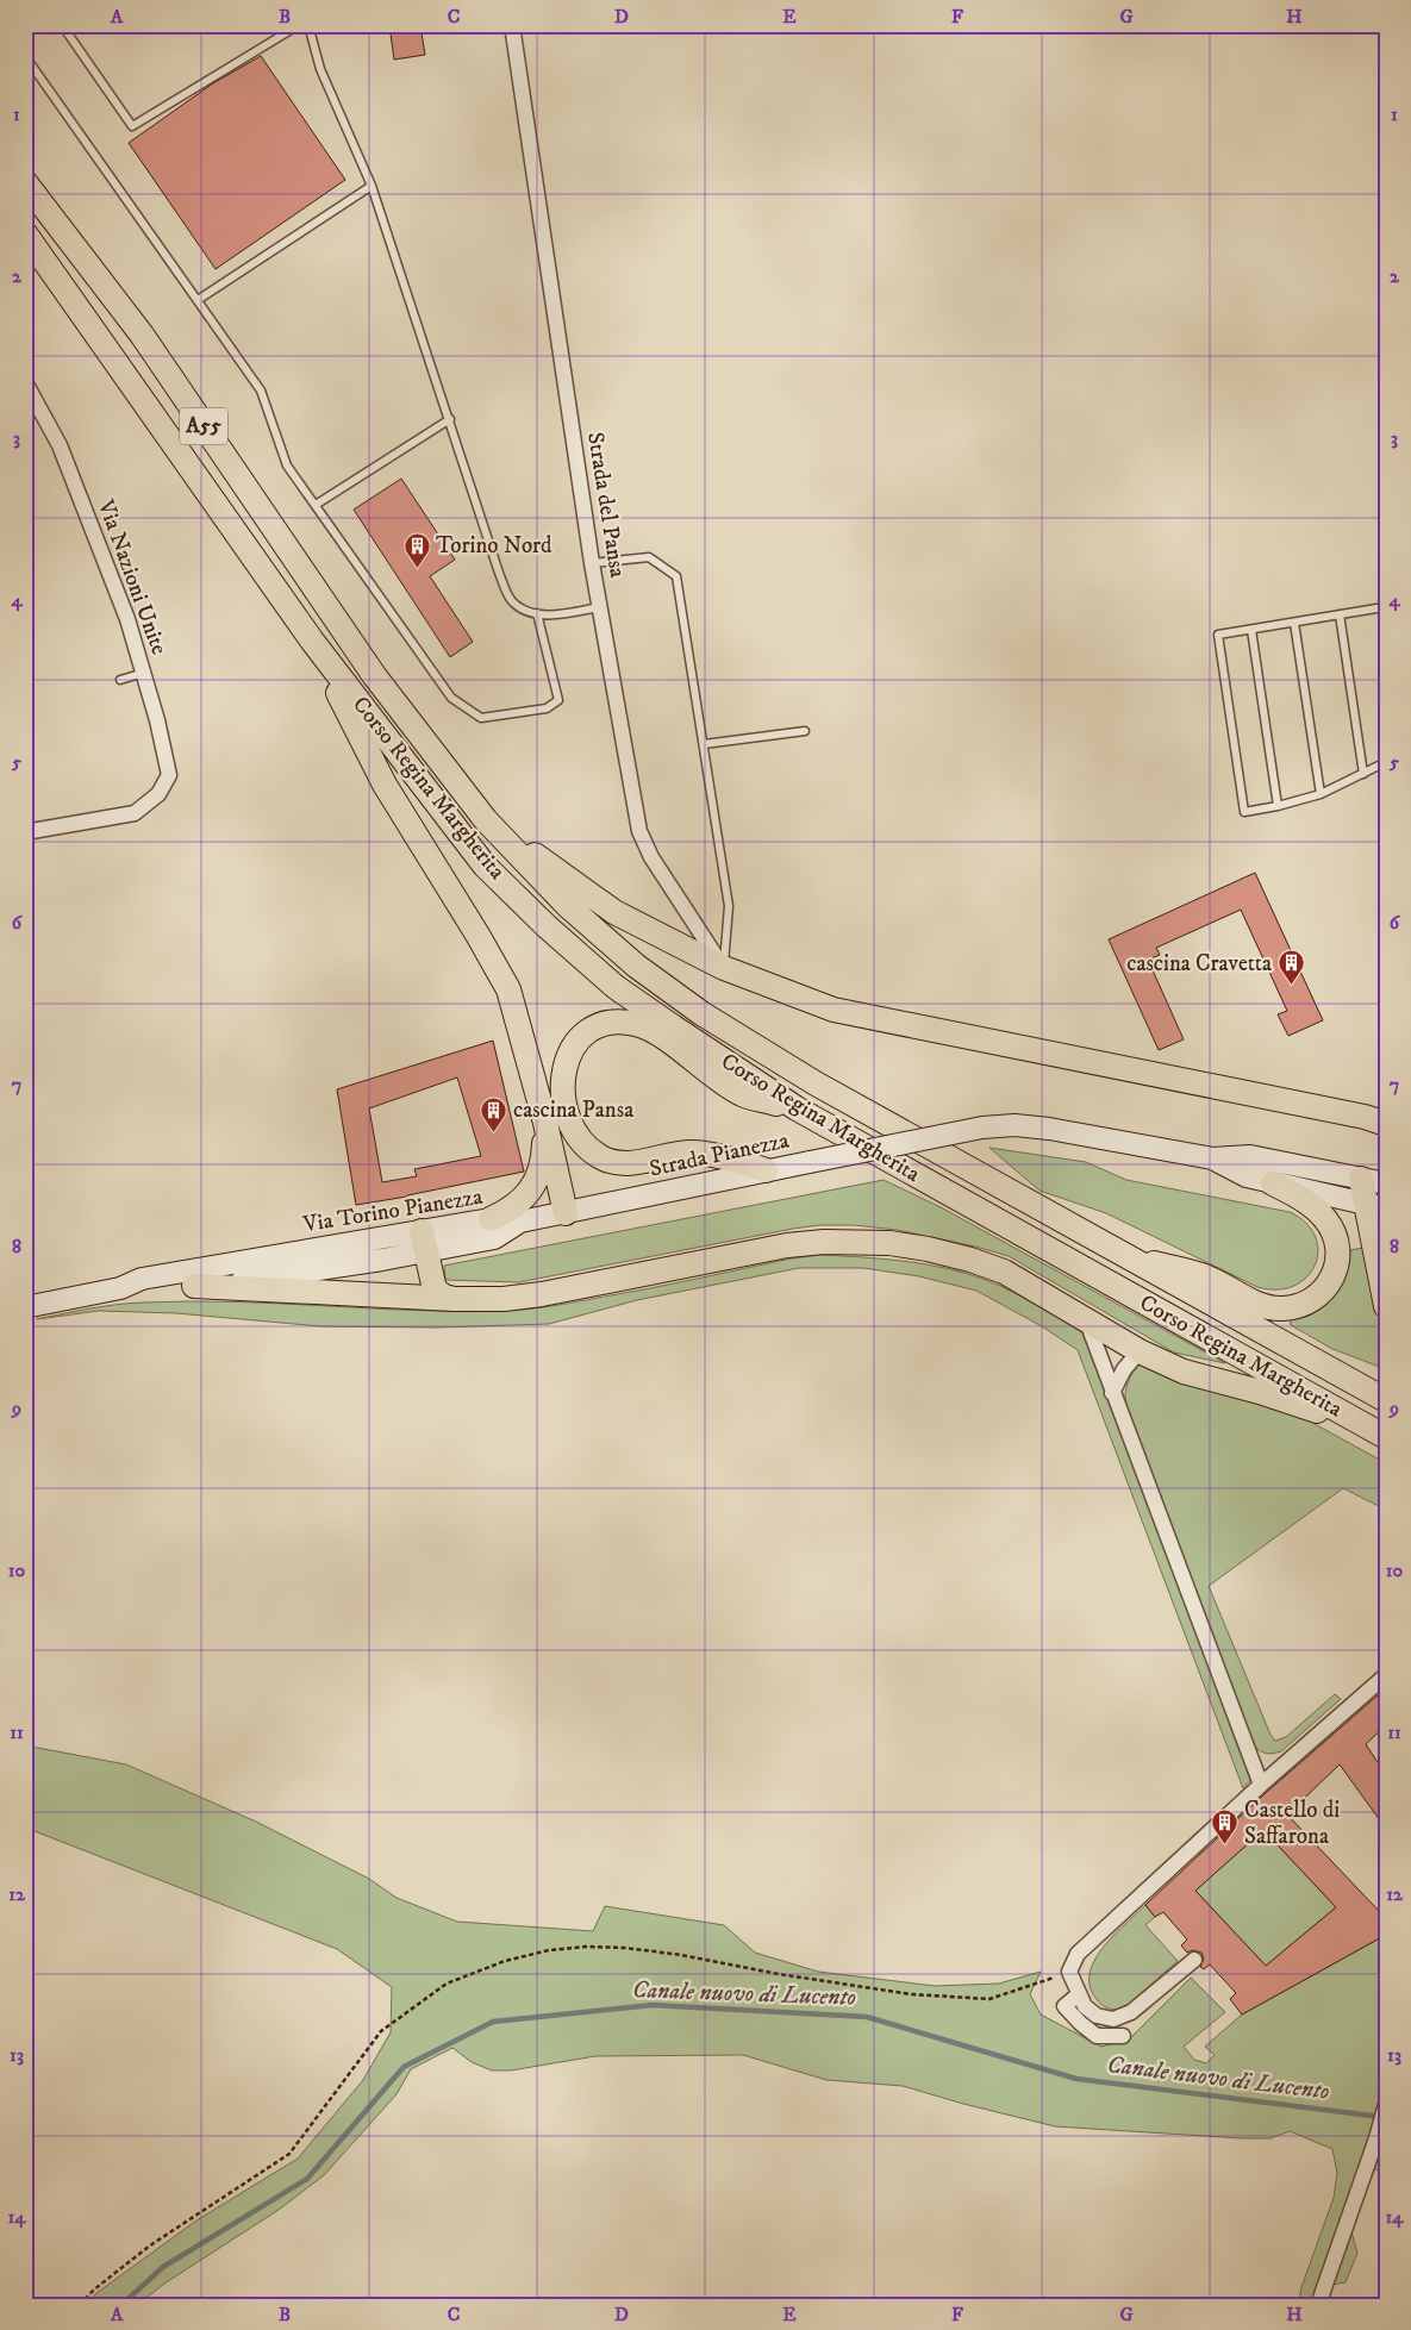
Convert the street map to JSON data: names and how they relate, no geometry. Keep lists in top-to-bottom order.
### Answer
{
  "streets": {
    "main road": [
      "A55",
      "Corso Regina Margherita",
      "Strada Pianezza",
      "Via Torino Pianezza"
    ],
    "street": ["Strada del Pansa", "Via Nazioni Unite"]
  },
  "crossings": [
    ["A55", "Corso Regina Margherita"],
    ["Strada Pianezza", "Via Torino Pianezza"]
  ],
  "water": ["Canale nuovo di Lucento"],
  "places": {
    "building": [
      "Torino Nord",
      "cascina Cravetta",
      "cascina Pansa",
      "Castello di Saffarona"
    ]
  },
  "grid": {
    "columns": [
      "A",
      "B",
      "C",
      "D",
      "E",
      "F",
      "G",
      "H"
    ],
    "rows": [
      "1",
      "2",
      "3",
      "4",
      "5",
      "6",
      "7",
      "8",
      "9",
      "10",
      "11",
      "12",
      "13",
      "14"
    ]
  }
}
